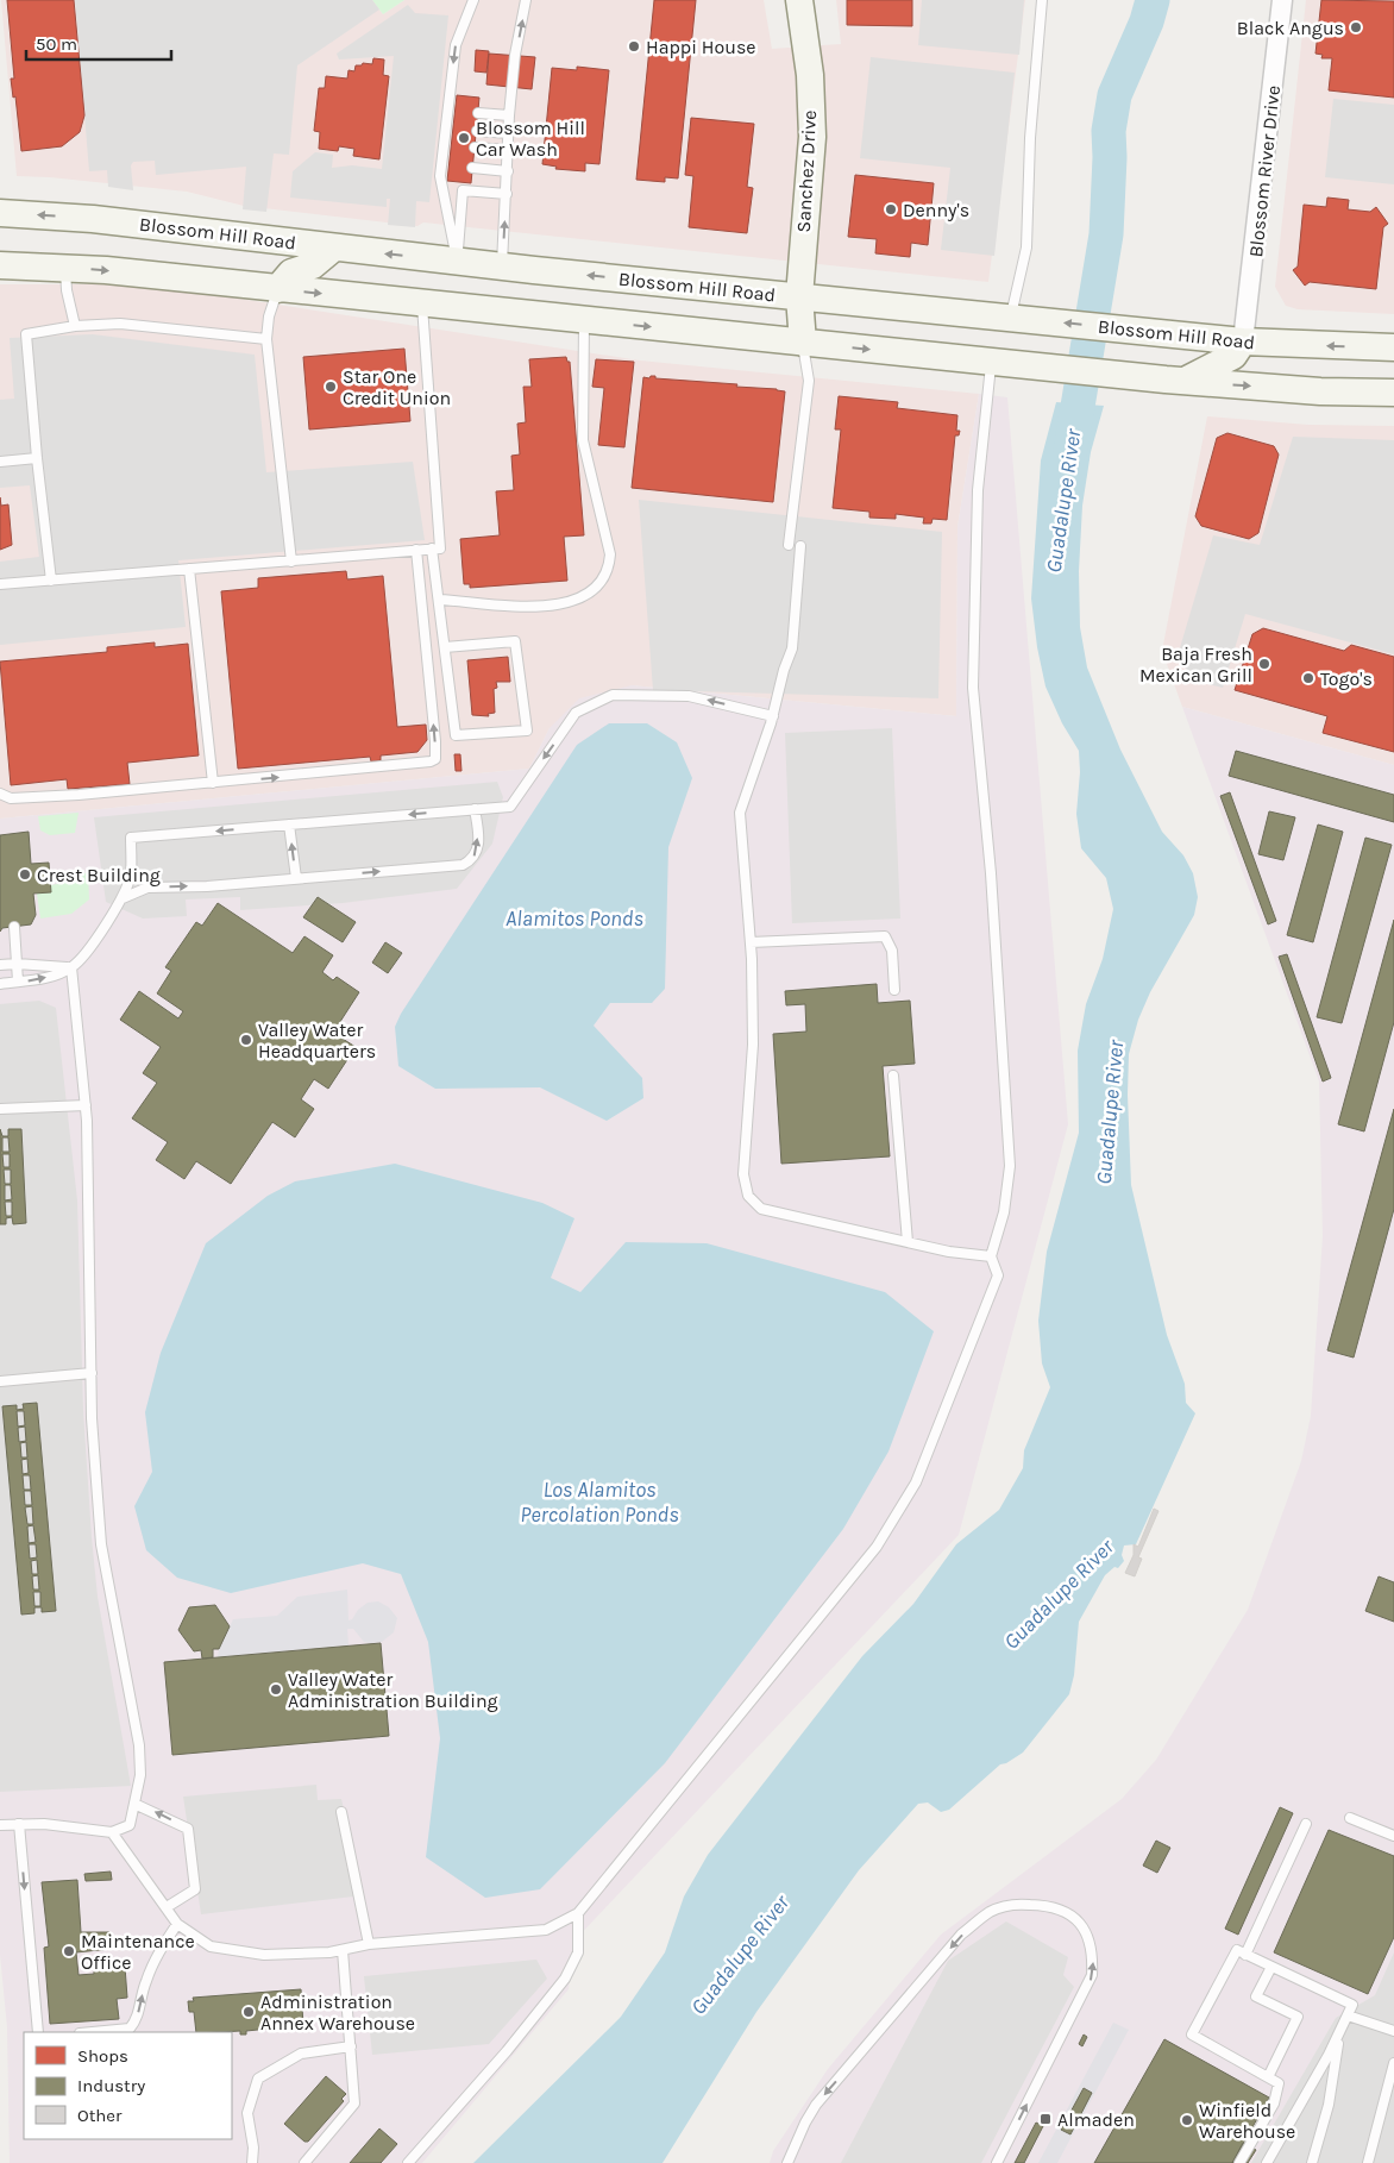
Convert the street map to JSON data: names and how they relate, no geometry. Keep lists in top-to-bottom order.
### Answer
{
  "streets": {
    "main road": ["Sanchez Drive", "Blossom Hill Road"],
    "street": ["Blossom River Drive"]
  },
  "crossings": [
    ["Sanchez Drive", "Blossom Hill Road"],
    ["Blossom River Drive", "Blossom Hill Road"]
  ],
  "water": ["Guadalupe River", "Alamitos Ponds", "Los Alamitos Percolation Ponds"],
  "places": {
    "other": [
      "Black Angus",
      "Happi House",
      "Blossom Hill Car Wash",
      "Denny's",
      "Star One Credit Union",
      "Baja Fresh Mexican Grill",
      "Togo's",
      "Crest Building",
      "Valley Water Headquarters",
      "Valley Water Administration Building",
      "Maintenance Office",
      "Administration Annex Warehouse",
      "Winfield Warehouse"
    ],
    "transit": ["Almaden"]
  },
  "legend": ["Shops", "Industry", "Other"],
  "scale_bar": "50 m"
}
